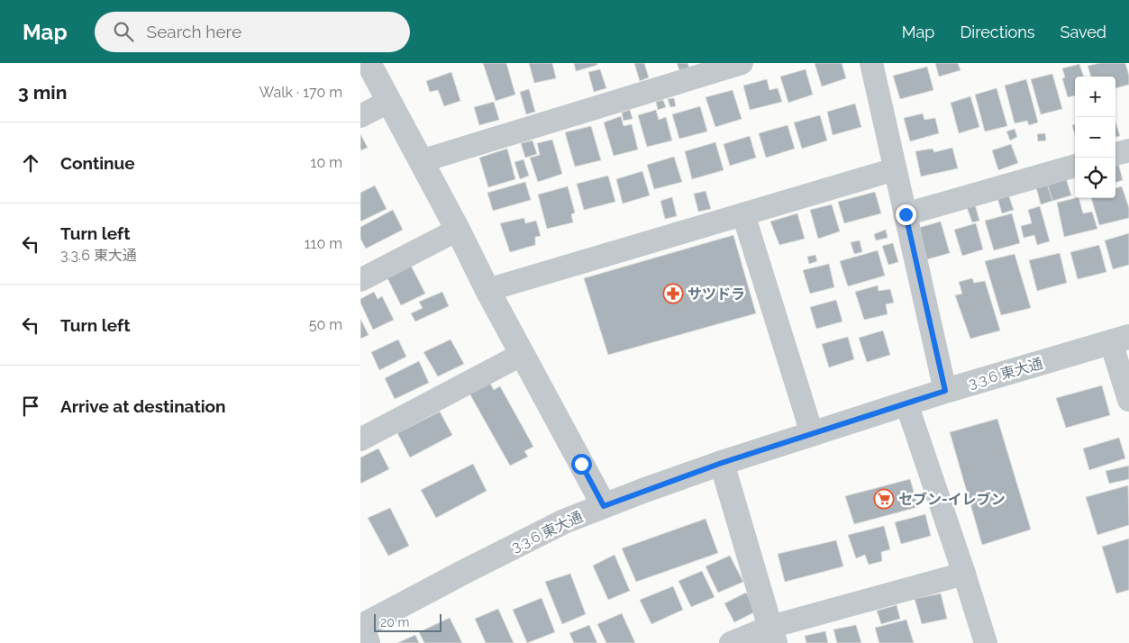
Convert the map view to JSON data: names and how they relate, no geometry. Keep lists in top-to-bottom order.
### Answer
{
  "streets": {
    "street": ["3.3.6 東大通"]
  },
  "places": {
    "pharmacy": ["サツドラ"],
    "supermarket": ["セブン-イレブン"]
  },
  "scale_bar": "20 m",
  "page": {
    "header": "Map",
    "search": "Search here",
    "nav": ["Map", "Directions", "Saved"],
    "heading": ["3 min", "Walk · 170 m"],
    "map_buttons": ["+", "−"],
    "list": [
      ["Continue", "10 m"],
      ["Turn left", "3.3.6 東大通", "110 m"],
      ["Turn left", "50 m"],
      "Arrive at destination"
    ],
    "scale": "20 m"
  }
}
